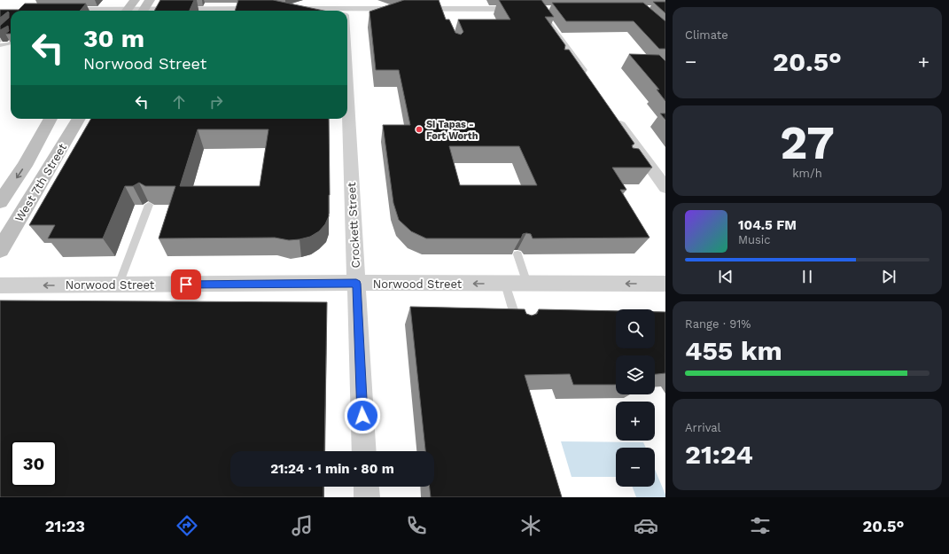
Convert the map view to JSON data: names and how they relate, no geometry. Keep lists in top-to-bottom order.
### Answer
{
  "streets": {
    "main road": ["West 7th Street"],
    "street": ["Crockett Street", "Norwood Street"]
  },
  "crossings": [
    ["Crockett Street", "Norwood Street"]
  ],
  "one_way": ["Norwood Street"],
  "places": ["Si Tapas - Fort Worth"],
  "page": {
    "tile": [
      "Climate",
      ["27", "km/h"],
      ["Range · 91%", "455 km"],
      ["Arrival", "21:24"]
    ],
    "turn": ["30 m", "Norwood Street"],
    "heat": ["−", "20.5°", "+"],
    "song": ["104.5 FM", "Music"],
    "map_buttons": ["+", "−"],
    "limit": "30",
    "trip": "21:24 · 1 min · 80 m",
    "tabs": ["21:23", "20.5°"]
  }
}
